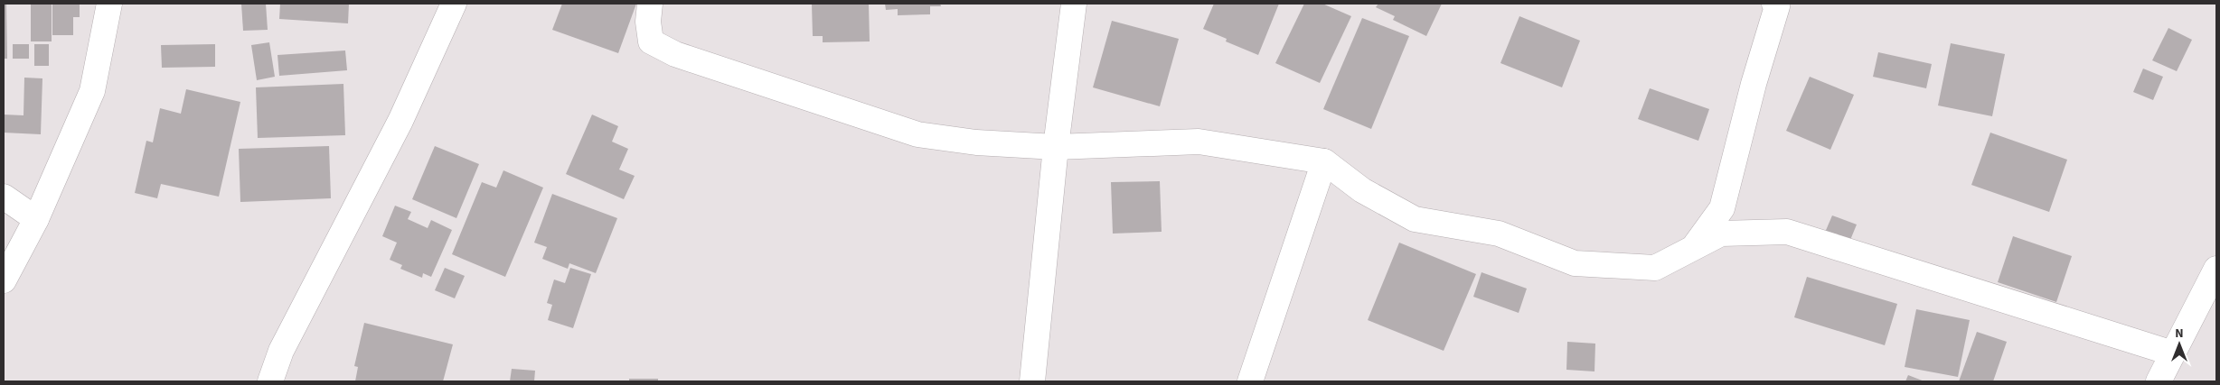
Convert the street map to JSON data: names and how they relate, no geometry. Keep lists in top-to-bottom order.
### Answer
{
  "north": "top"
}
